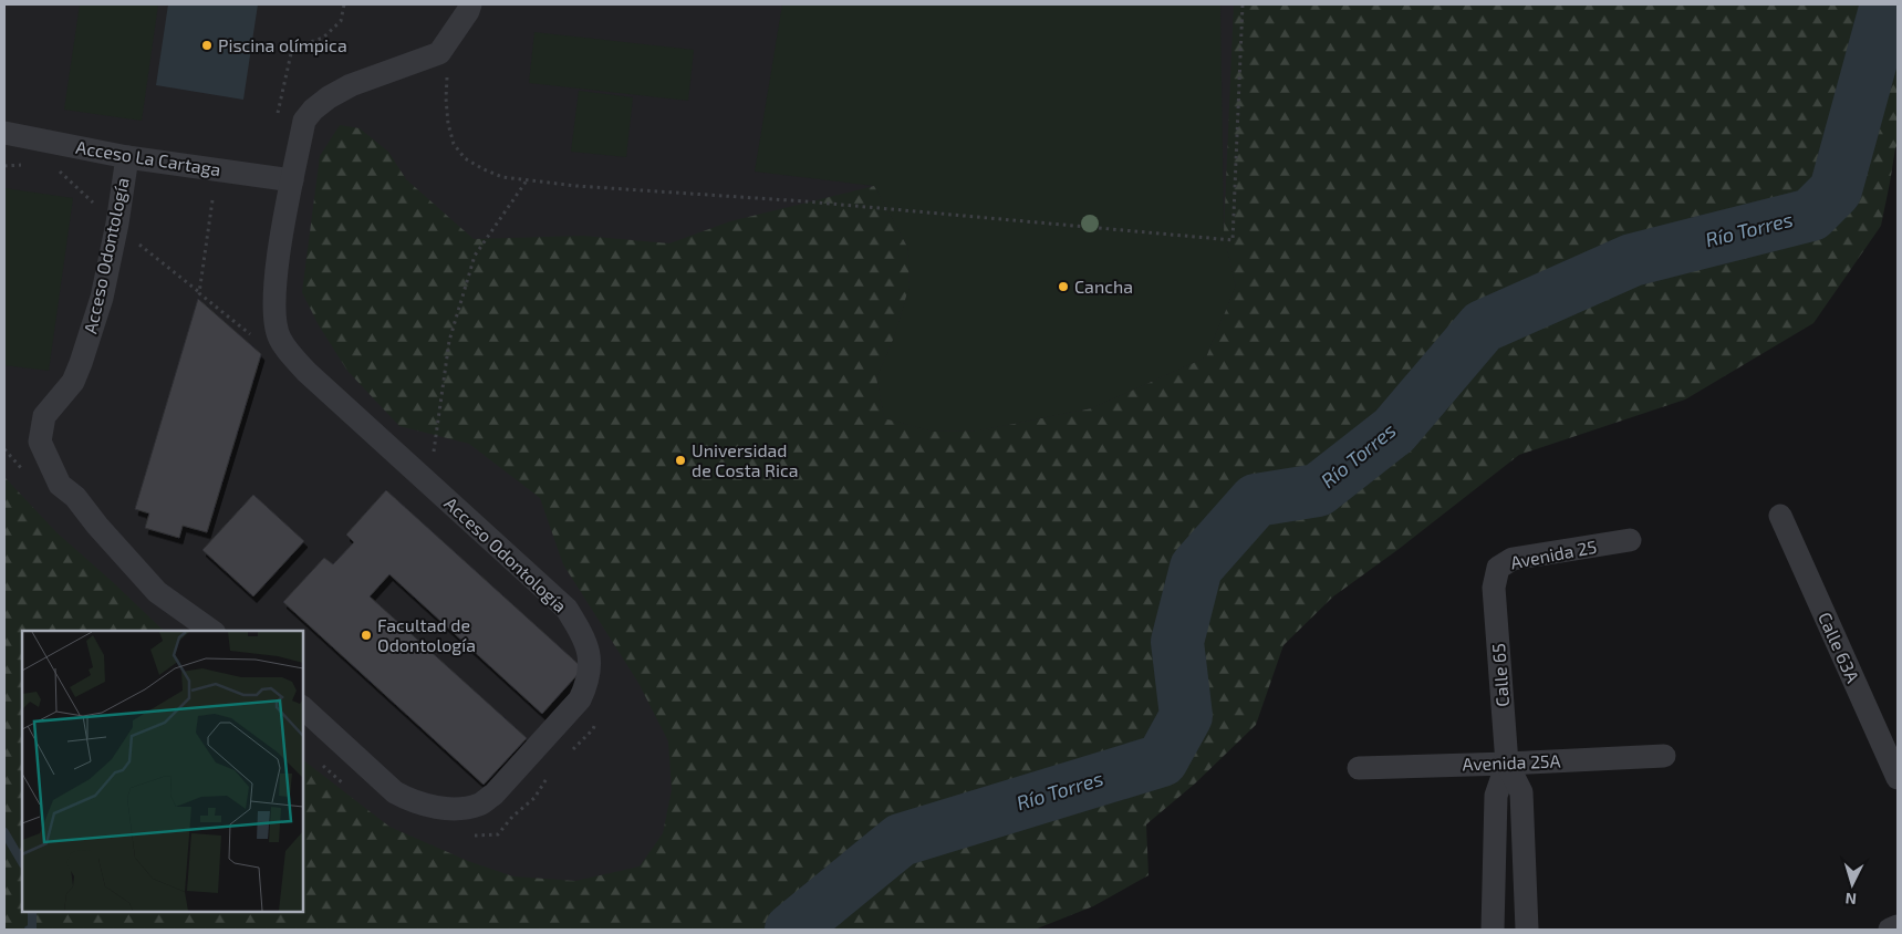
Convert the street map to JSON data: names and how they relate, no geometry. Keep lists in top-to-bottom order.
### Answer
{
  "streets": {
    "street": [
      "Acceso La Cartaga",
      "Acceso Odontología",
      "Avenida 25",
      "Calle 63A",
      "Calle 65",
      "Avenida 25A"
    ]
  },
  "crossings": [
    ["Acceso La Cartaga", "Acceso Odontología"],
    ["Avenida 25", "Calle 65"],
    ["Calle 65", "Avenida 25A"]
  ],
  "water": ["Río Torres"],
  "places": [
    "Piscina olímpica",
    "Cancha",
    "Universidad de Costa Rica",
    "Facultad de Odontología"
  ],
  "north": "bottom"
}
